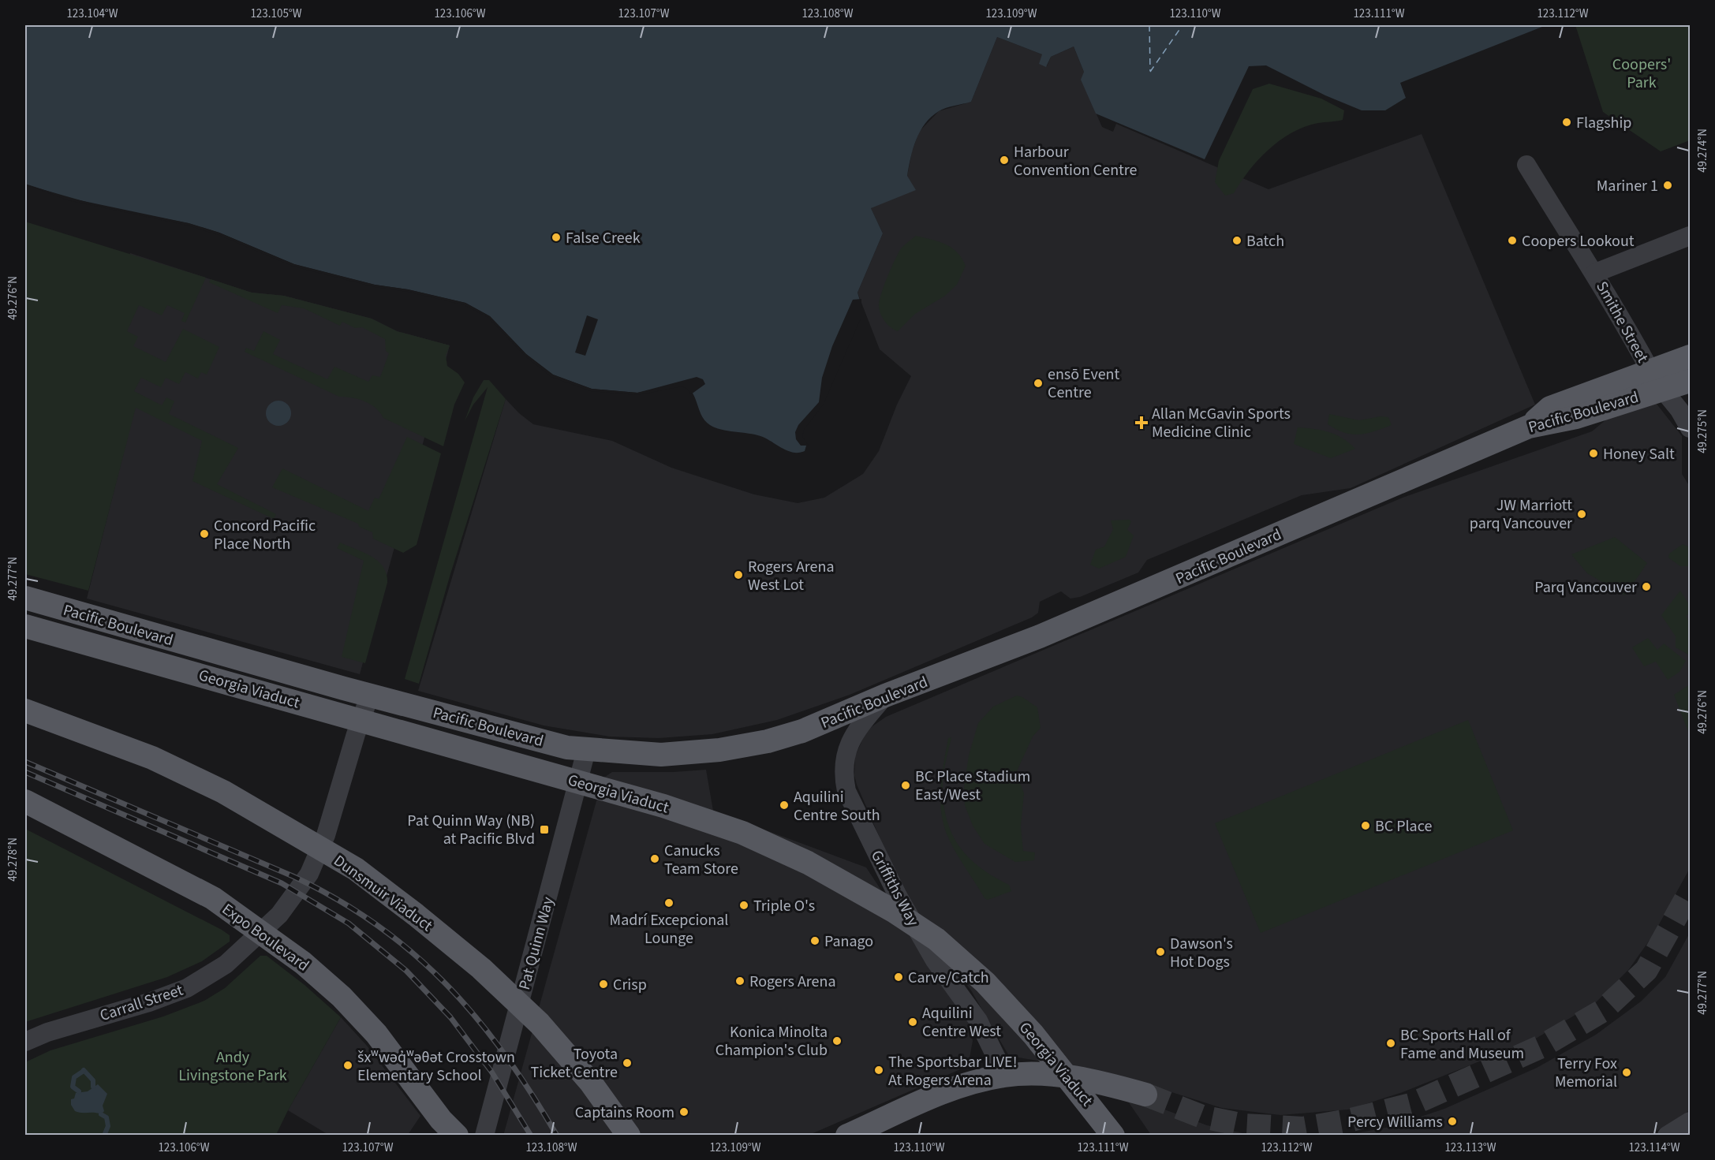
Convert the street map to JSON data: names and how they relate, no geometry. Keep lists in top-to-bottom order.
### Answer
{
  "streets": {
    "main road": [
      "Pacific Boulevard",
      "Georgia Viaduct",
      "Dunsmuir Viaduct",
      "Expo Boulevard"
    ],
    "street": [
      "Smithe Street",
      "Griffiths Way",
      "Pat Quinn Way",
      "Carrall Street"
    ]
  },
  "crossings": [
    ["Smithe Street", "Pacific Boulevard"],
    ["Pacific Boulevard", "Griffiths Way"],
    ["Pacific Boulevard", "Pat Quinn Way"],
    ["Pacific Boulevard", "Carrall Street"],
    ["Expo Boulevard", "Carrall Street"]
  ],
  "parks": ["Coopers' Park", "Andy Livingstone Park"],
  "places": {
    "other": [
      "Flagship",
      "Harbour Convention Centre",
      "Mariner 1",
      "False Creek",
      "Batch",
      "Coopers Lookout",
      "ensō Event Centre",
      "Honey Salt",
      "JW Marriott parq Vancouver",
      "Concord Pacific Place North",
      "Rogers Arena West Lot",
      "Parq Vancouver",
      "BC Place Stadium East/West",
      "Aquilini Centre South",
      "BC Place",
      "Canucks Team Store",
      "Madrí Excepcional Lounge",
      "Triple O's",
      "Panago",
      "Dawson's Hot Dogs",
      "Carve/Catch",
      "Rogers Arena",
      "Crisp",
      "Aquilini Centre West",
      "Konica Minolta Champion's Club",
      "BC Sports Hall of Fame and Museum",
      "Toyota Ticket Centre",
      "šxʷwəq̓ʷəθət Crosstown Elementary School",
      "The Sportsbar LIVE! At Rogers Arena",
      "Terry Fox Memorial",
      "Captains Room",
      "Percy Williams"
    ],
    "health": ["Allan McGavin Sports Medicine Clinic"],
    "transit": ["Pat Quinn Way (NB) at Pacific Blvd"]
  },
  "coordinates": [
    "123.104°W",
    "123.105°W",
    "123.106°W",
    "123.107°W",
    "123.108°W",
    "123.109°W",
    "123.110°W",
    "123.111°W",
    "123.112°W",
    "49.274°N",
    "49.276°N",
    "49.275°N",
    "49.277°N",
    "49.278°N",
    "123.113°W",
    "123.114°W"
  ]
}
